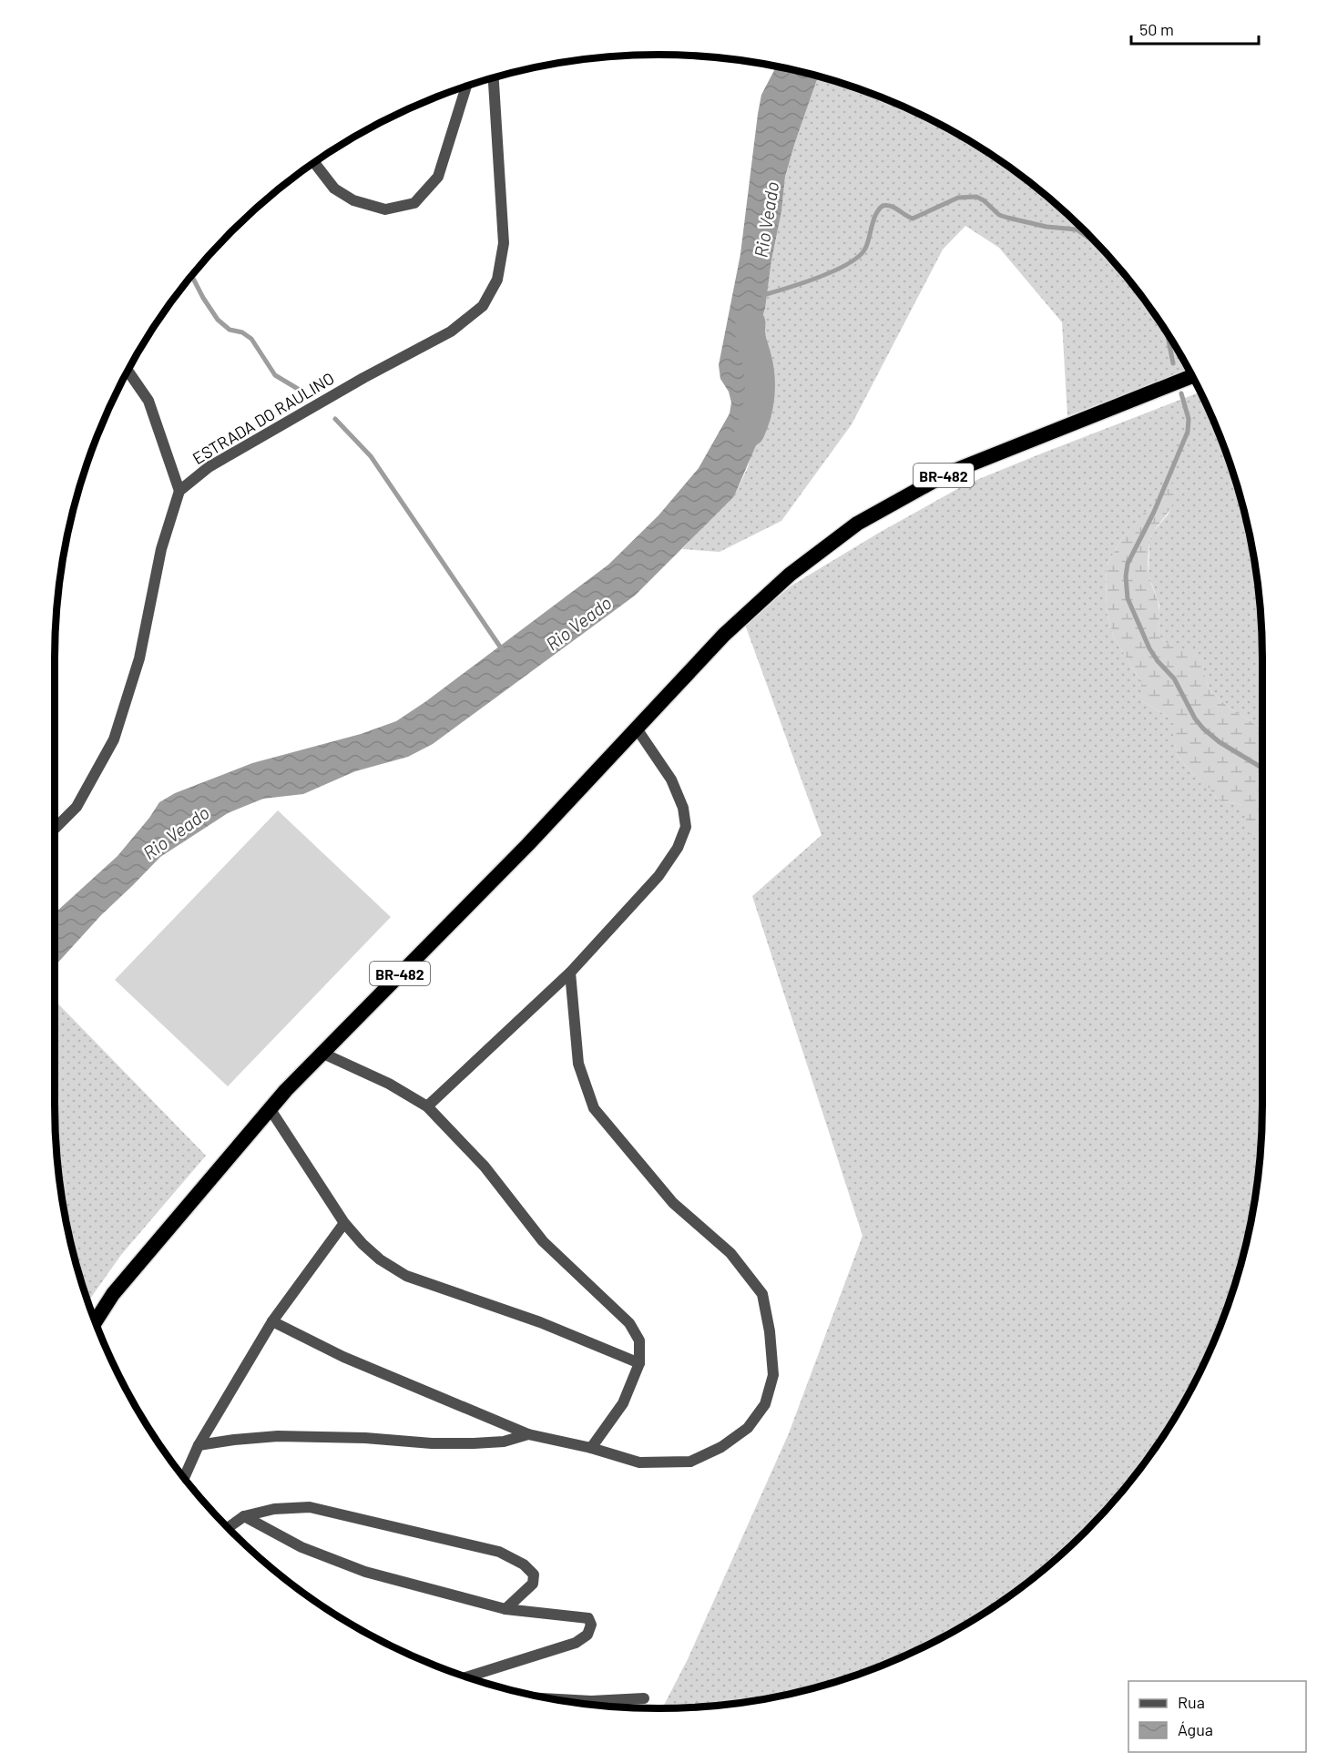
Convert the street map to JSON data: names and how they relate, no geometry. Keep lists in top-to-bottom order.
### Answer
{
  "streets": {
    "highway": ["BR-482"],
    "street": ["ESTRADA DO RAULINO"]
  },
  "water": ["Rio Veado"],
  "legend": ["Rua", "Água"],
  "scale_bar": "50 m"
}
